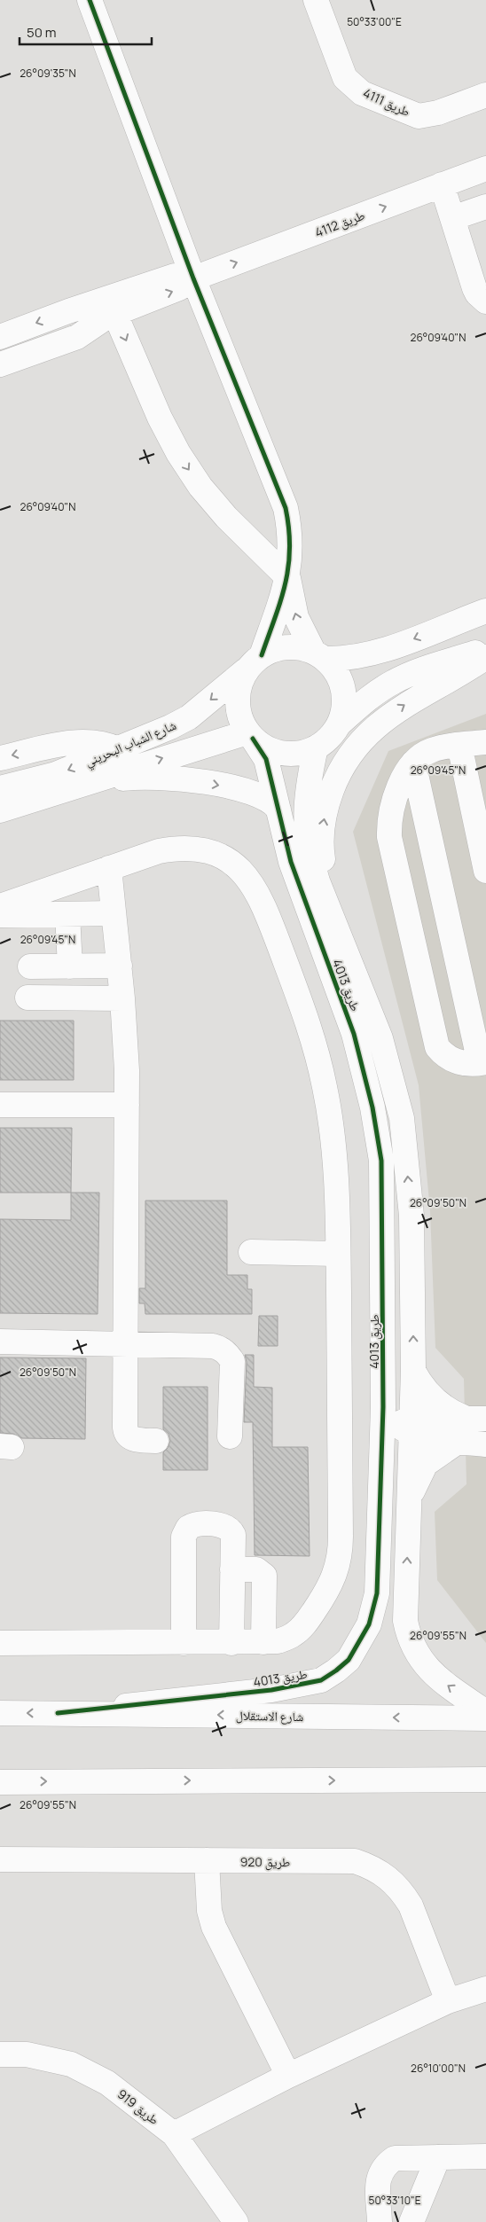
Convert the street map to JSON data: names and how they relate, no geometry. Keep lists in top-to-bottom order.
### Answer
{
  "streets": {
    "street": [
      "طريق 4111",
      "طريق 4112",
      "شارع الشباب البحريني",
      "طريق 4013",
      "شارع الاستقلال",
      "طريق 920",
      "طريق 919"
    ]
  },
  "crossings": [
    ["شارع الشباب البحريني", "طريق 4013"],
    ["طريق 4013", "شارع الاستقلال"]
  ],
  "one_way": ["طريق 4112"],
  "scale_bar": "50 m",
  "coordinates": [
    "50°33'00\"E",
    "26°09'35\"N",
    "26°09'40\"N",
    "26°09'45\"N",
    "26°09'50\"N",
    "26°09'55\"N",
    "26°10'00\"N",
    "50°33'10\"E"
  ]
}
